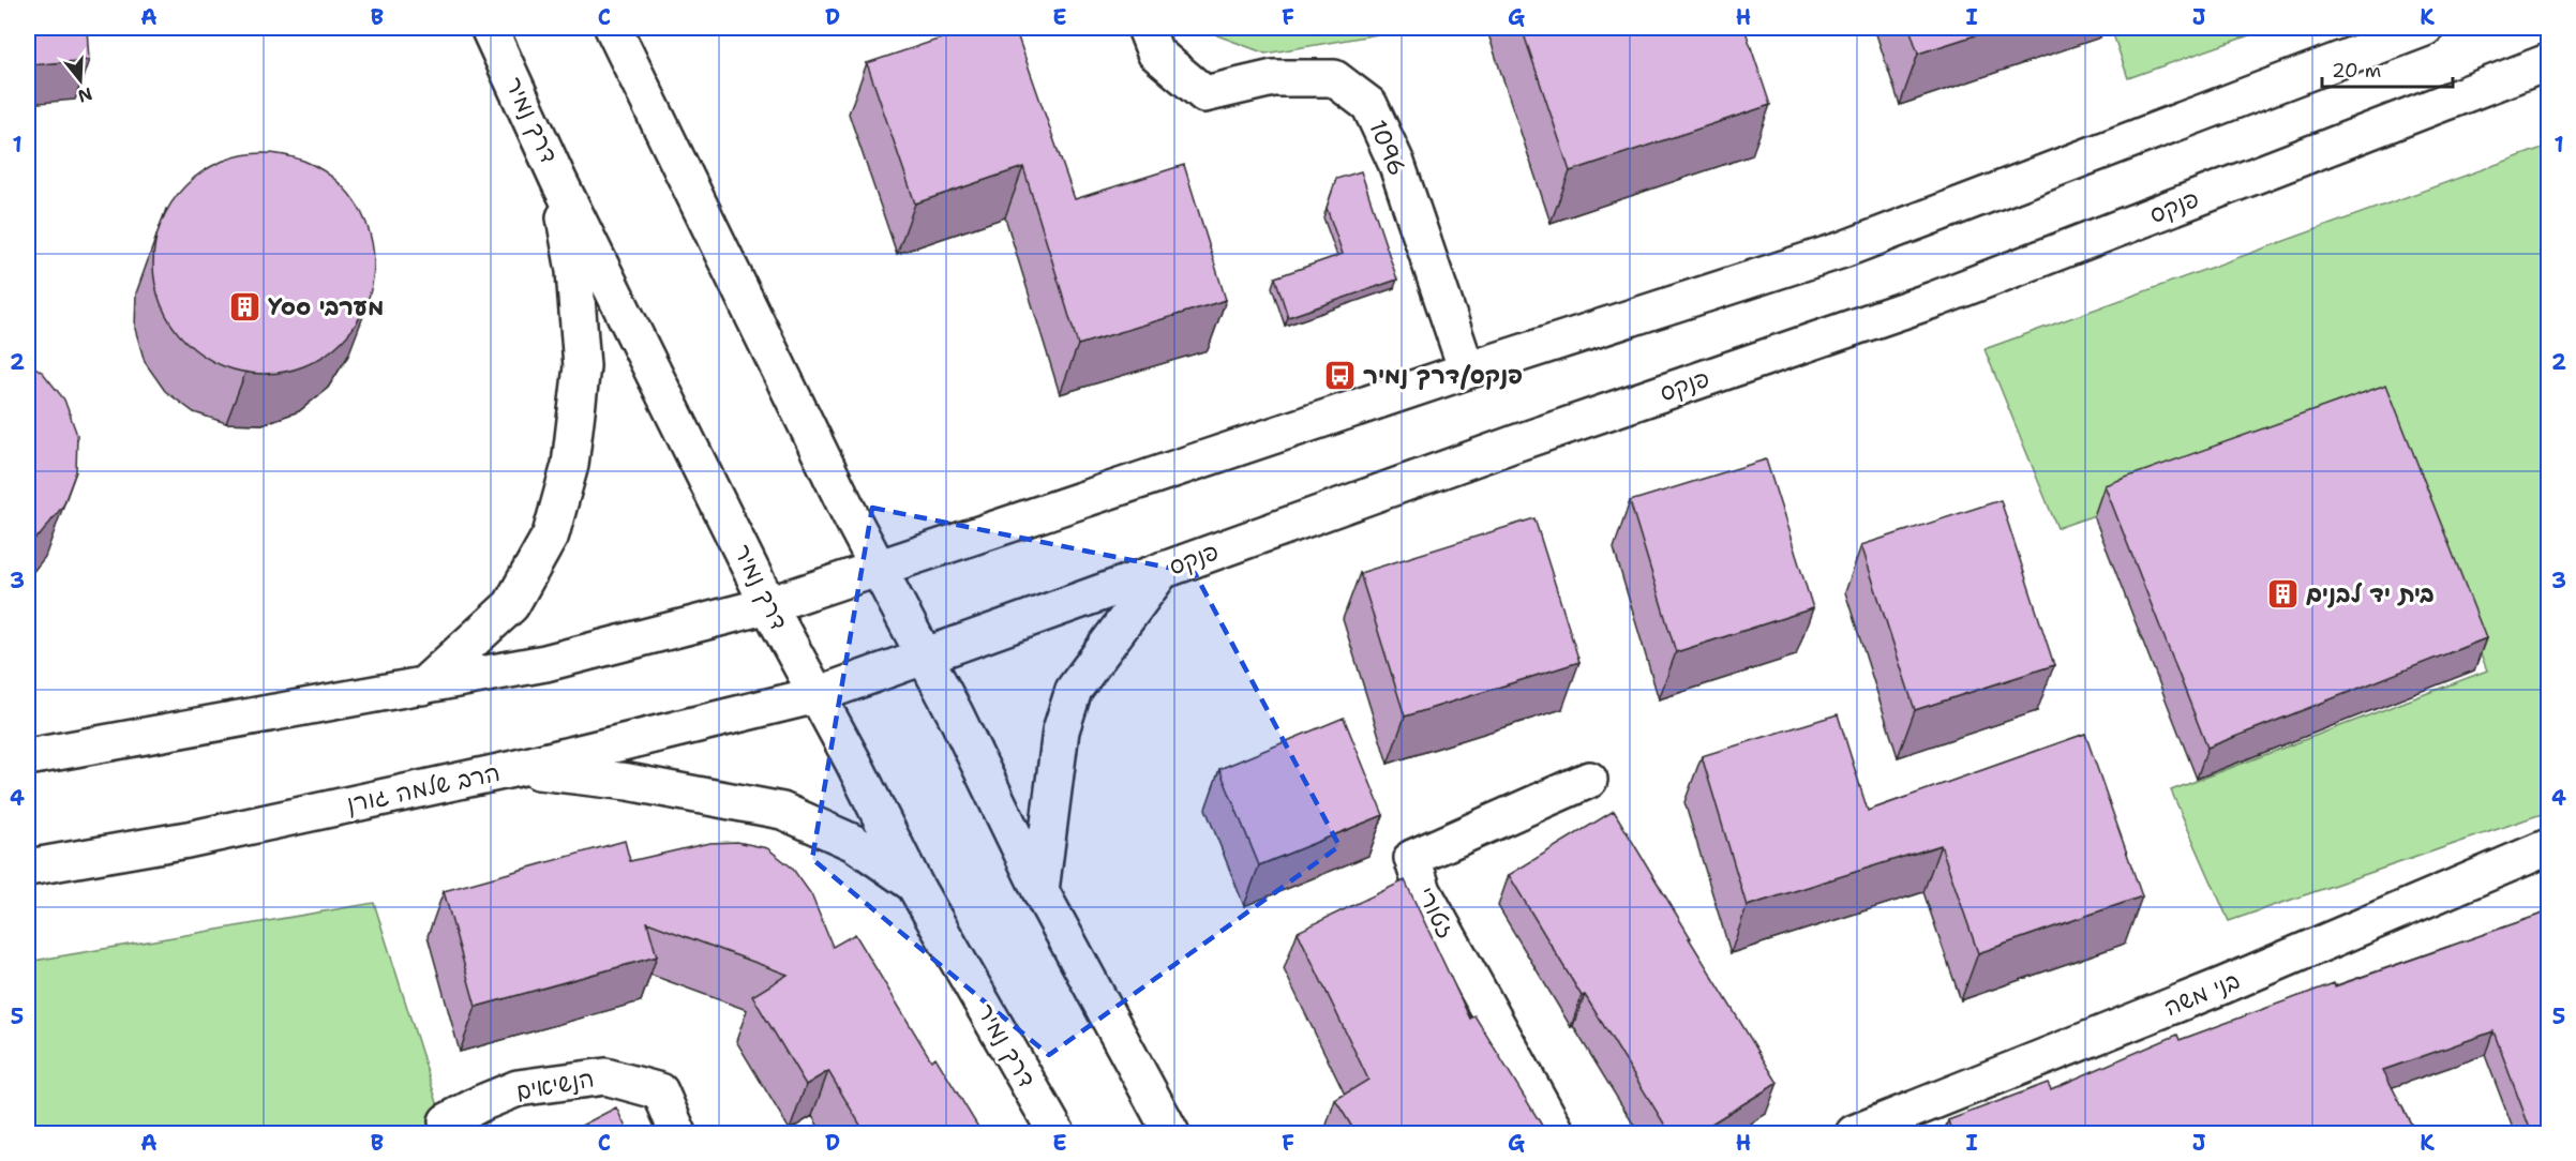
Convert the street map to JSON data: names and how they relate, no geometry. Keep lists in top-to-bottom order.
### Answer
{
  "streets": {
    "main road": [
      "דרך נמיר",
      "1096",
      "פנקס",
      "הרב שלמה גורן",
      "זטורי",
      "בני משה",
      "הנשיאים"
    ]
  },
  "crossings": [
    ["דרך נמיר", "פנקס"],
    ["דרך נמיר", "הרב שלמה גורן"],
    ["פנקס", "הרב שלמה גורן"]
  ],
  "places": {
    "building": ["Yoo מערבי", "בית יד לבנים"],
    "bus stop": ["פנקס/דרך נמיר"]
  },
  "scale_bar": "20 m",
  "north": "bottom",
  "grid": {
    "columns": [
      "A",
      "B",
      "C",
      "D",
      "E",
      "F",
      "G",
      "H",
      "I",
      "J",
      "K"
    ],
    "rows": [
      "1",
      "2",
      "3",
      "4",
      "5"
    ]
  }
}
